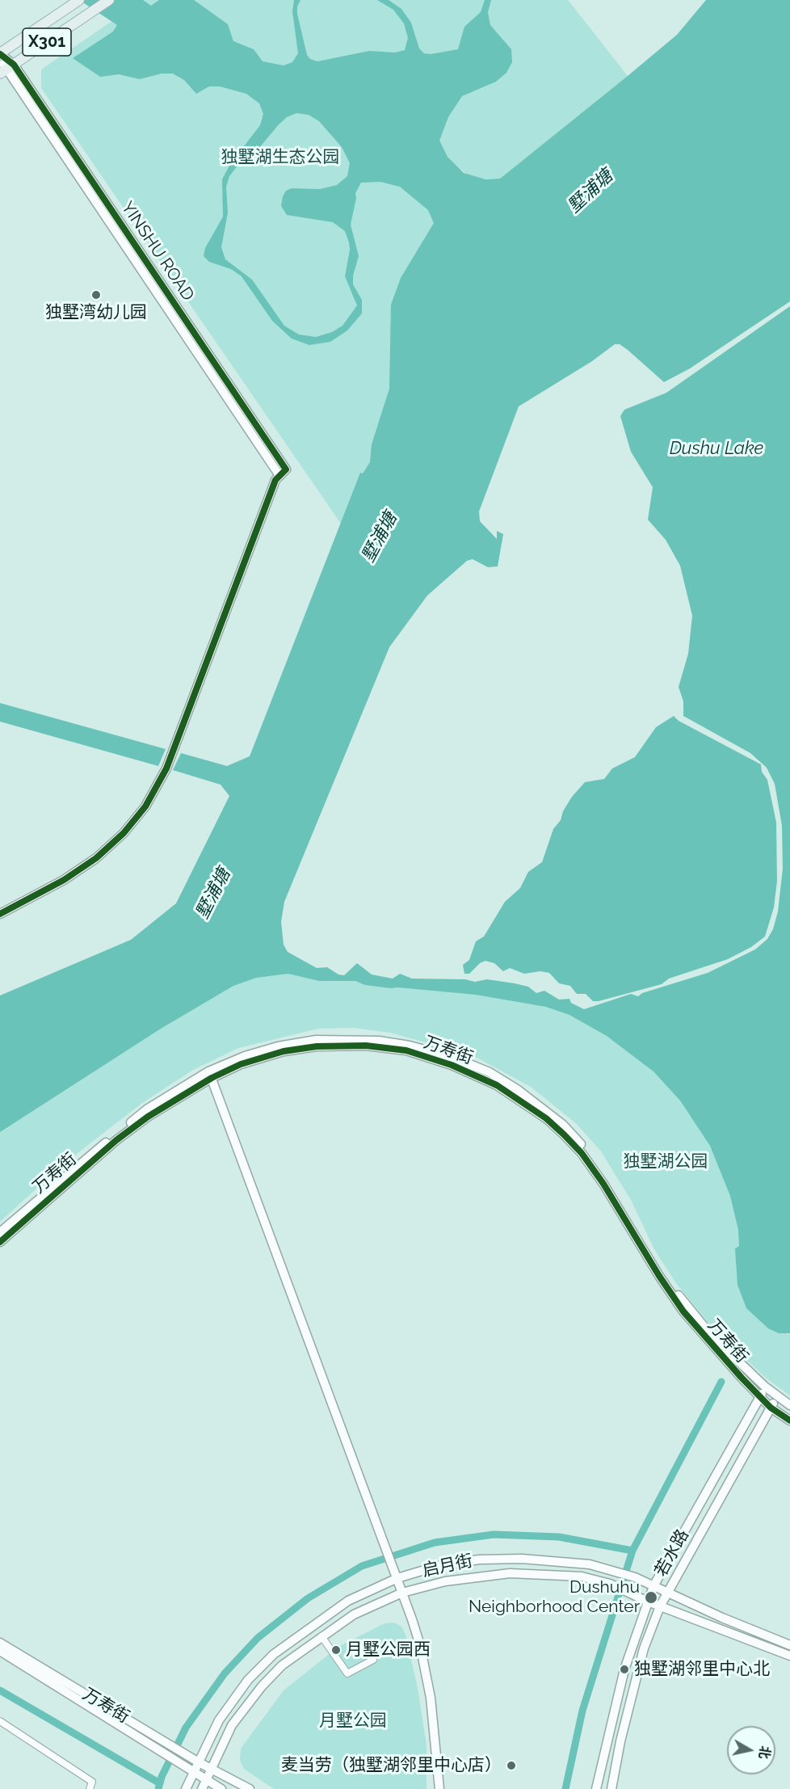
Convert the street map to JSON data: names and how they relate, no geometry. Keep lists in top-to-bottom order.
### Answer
{
  "streets": {
    "main road": ["X301"],
    "street": [
      "YINSHU ROAD",
      "万寿街",
      "若水路",
      "启月街"
    ]
  },
  "crossings": [
    ["X301", "YINSHU ROAD"],
    ["万寿街", "若水路"],
    ["万寿街", "启月街"],
    ["若水路", "启月街"]
  ],
  "water": ["墅浦塘", "Dushu Lake"],
  "parks": ["独墅湖生态公园", "独墅湖公园", "月墅公园"],
  "places": [
    "独墅湾幼儿园",
    "Dushuhu Neighborhood Center",
    "月墅公园西",
    "独墅湖邻里中心北",
    "麦当劳（独墅湖邻里中心店）"
  ],
  "north": "right"
}
